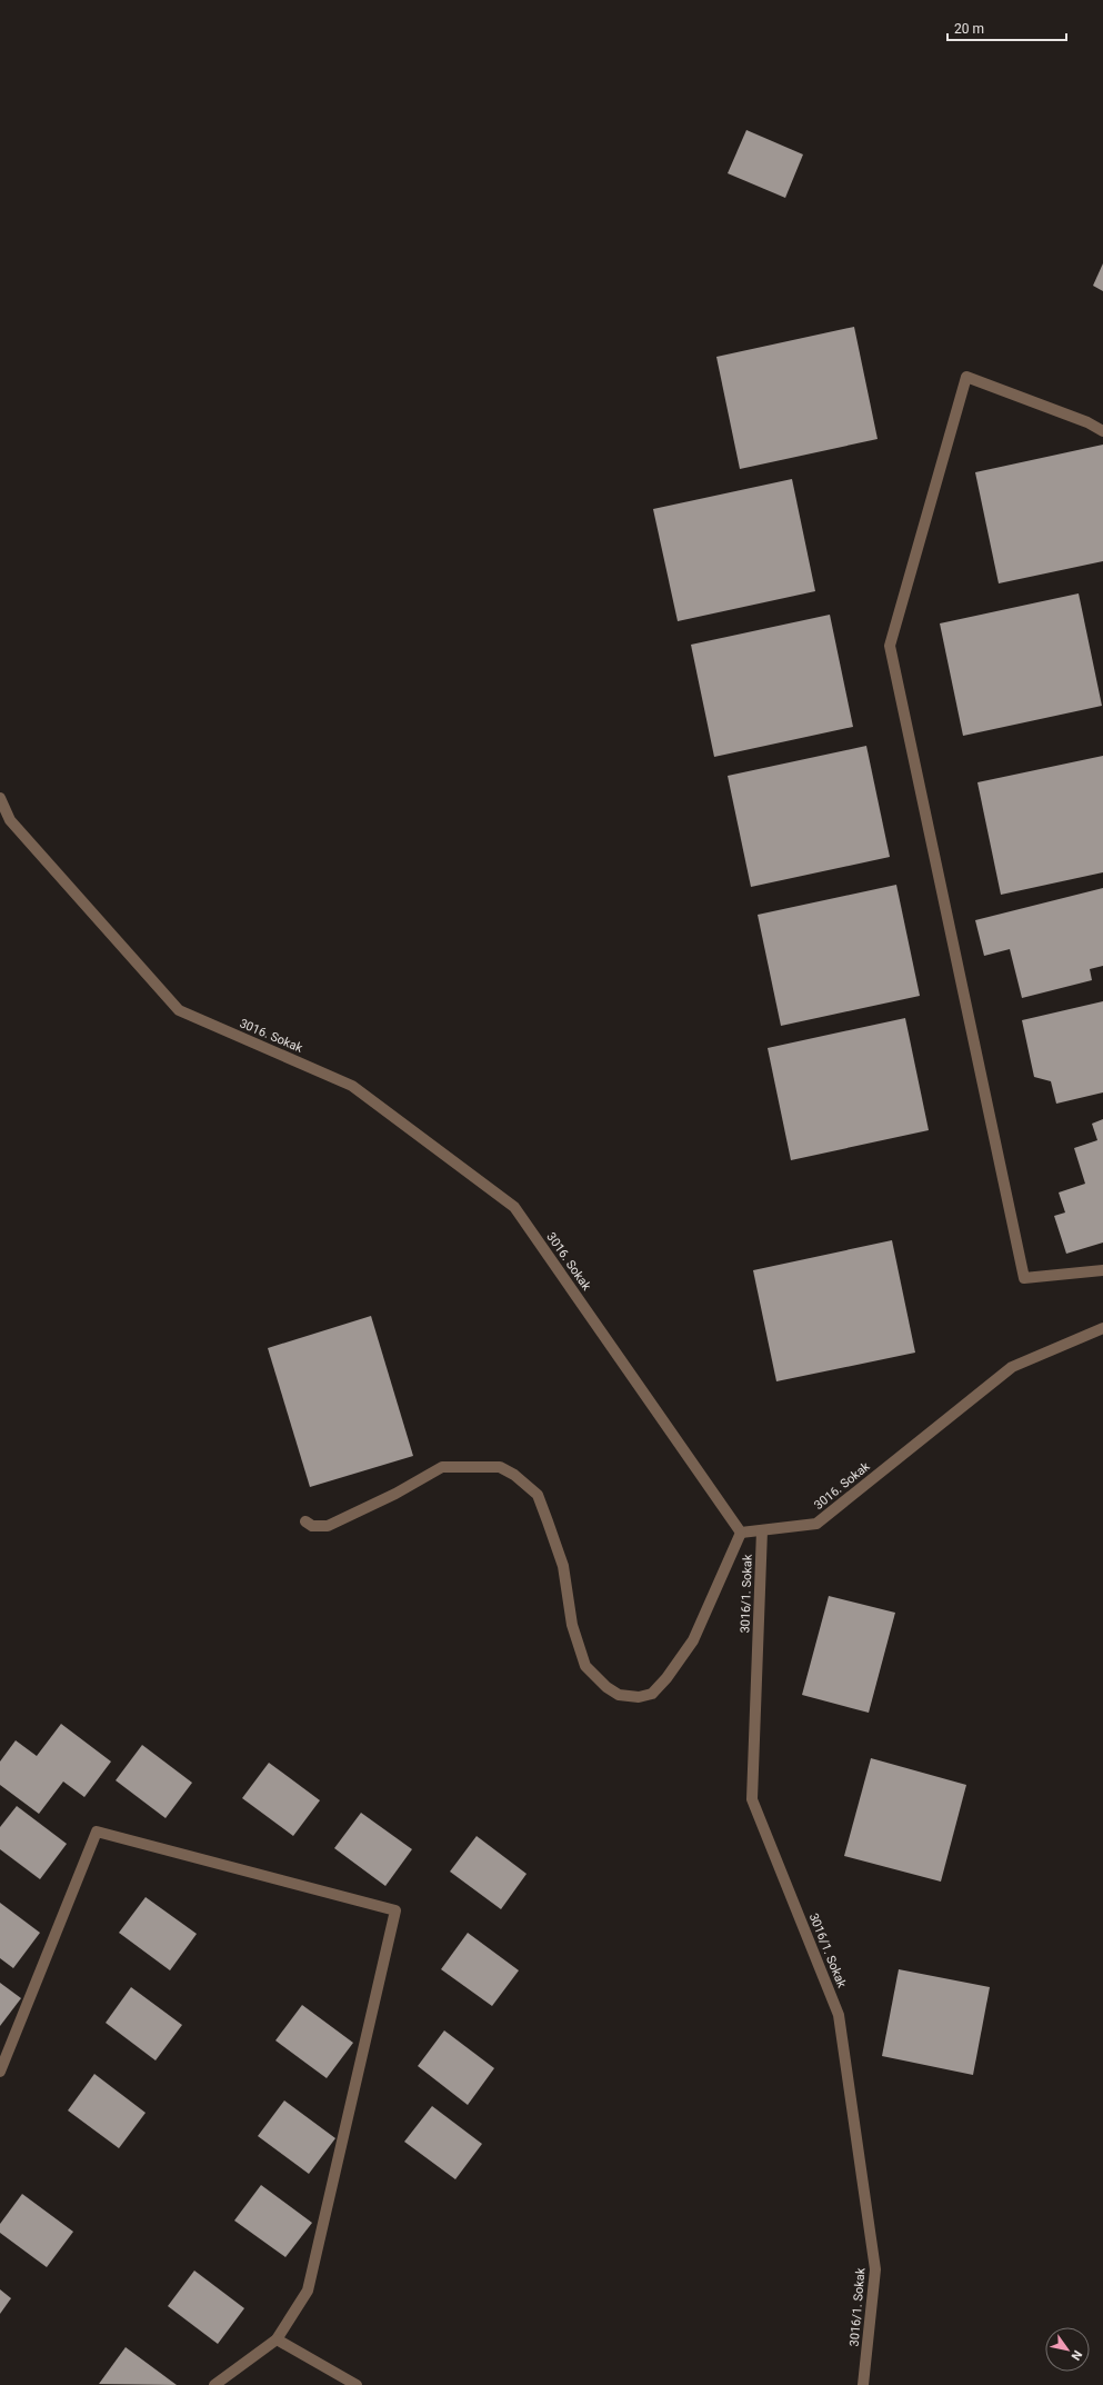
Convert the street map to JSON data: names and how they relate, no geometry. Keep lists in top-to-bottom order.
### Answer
{
  "streets": {
    "street": ["3016. Sokak", "3016/1. Sokak"]
  },
  "crossings": [
    ["3016. Sokak", "3016/1. Sokak"]
  ],
  "scale_bar": "20 m",
  "north": "bottom right"
}
